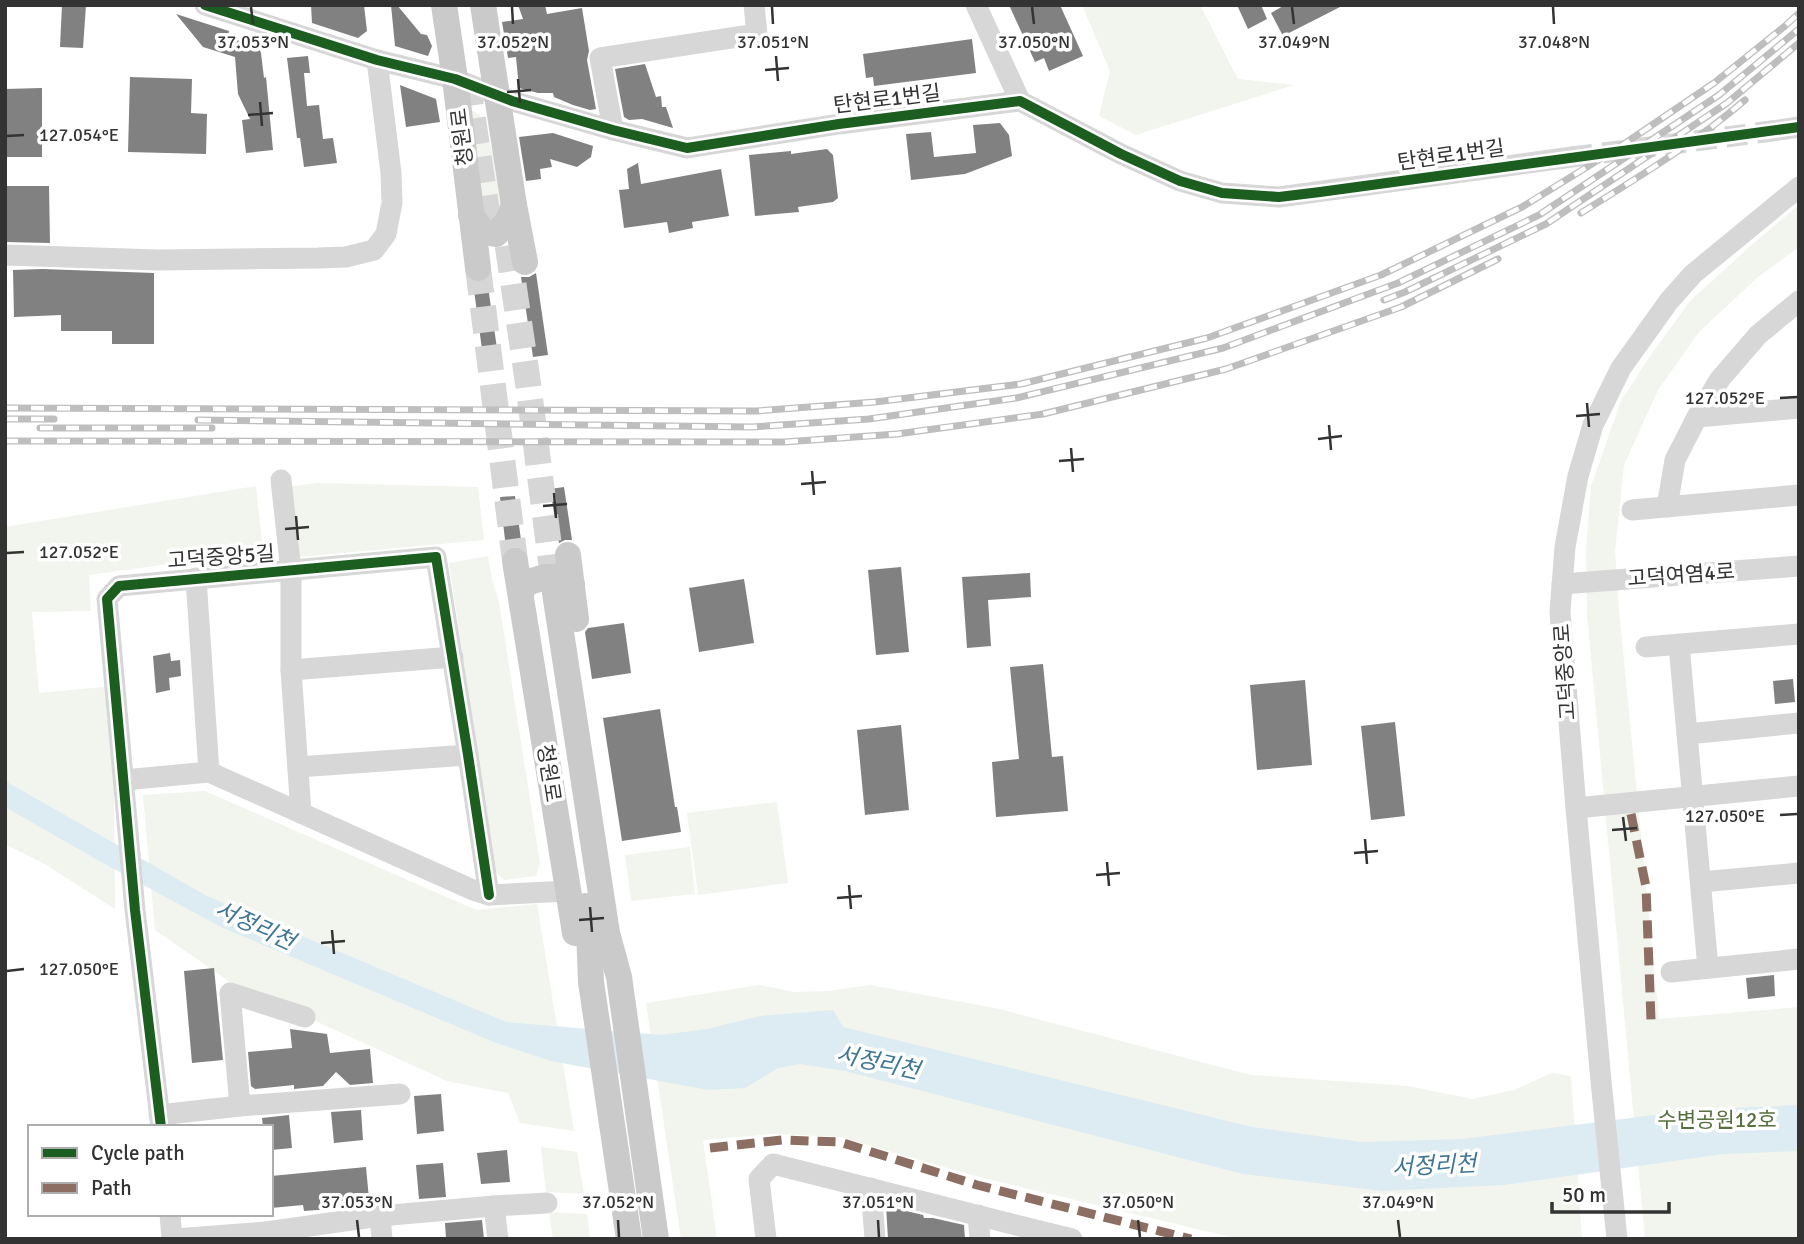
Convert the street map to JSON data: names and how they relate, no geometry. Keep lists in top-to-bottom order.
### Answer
{
  "streets": {
    "main road": ["청원로"],
    "street": [
      "탄현로1번길",
      "고덕중앙5길",
      "고덕여염4로",
      "고덕중앙로"
    ]
  },
  "crossings": [
    ["탄현로1번길", "청원로"],
    ["고덕여염4로", "고덕중앙로"]
  ],
  "water": ["서정리천"],
  "parks": ["수변공원12호"],
  "legend": ["Cycle path", "Path"],
  "scale_bar": "50 m",
  "coordinates": [
    "37.053°N",
    "37.052°N",
    "37.051°N",
    "37.050°N",
    "37.049°N",
    "37.048°N",
    "127.054°E",
    "127.052°E",
    "127.050°E"
  ]
}
